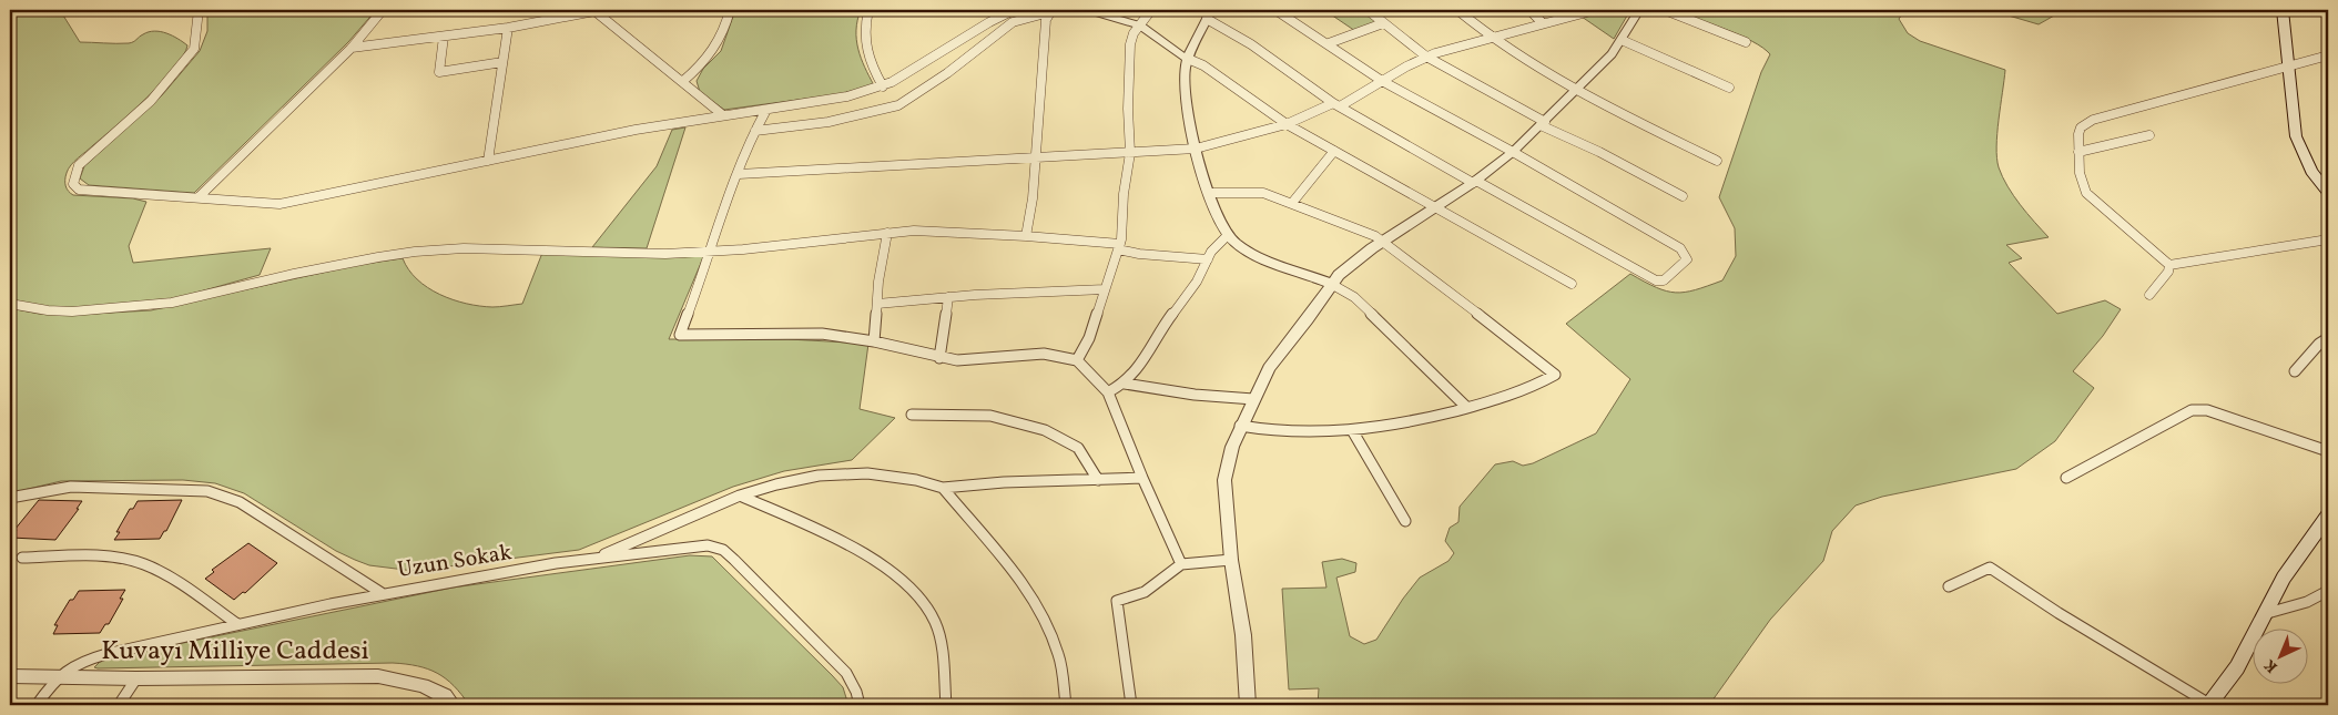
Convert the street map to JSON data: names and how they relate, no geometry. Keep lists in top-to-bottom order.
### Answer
{
  "streets": {
    "street": ["Uzun Sokak", "Kuvayı Milliye Caddesi"]
  },
  "north": "bottom left"
}
